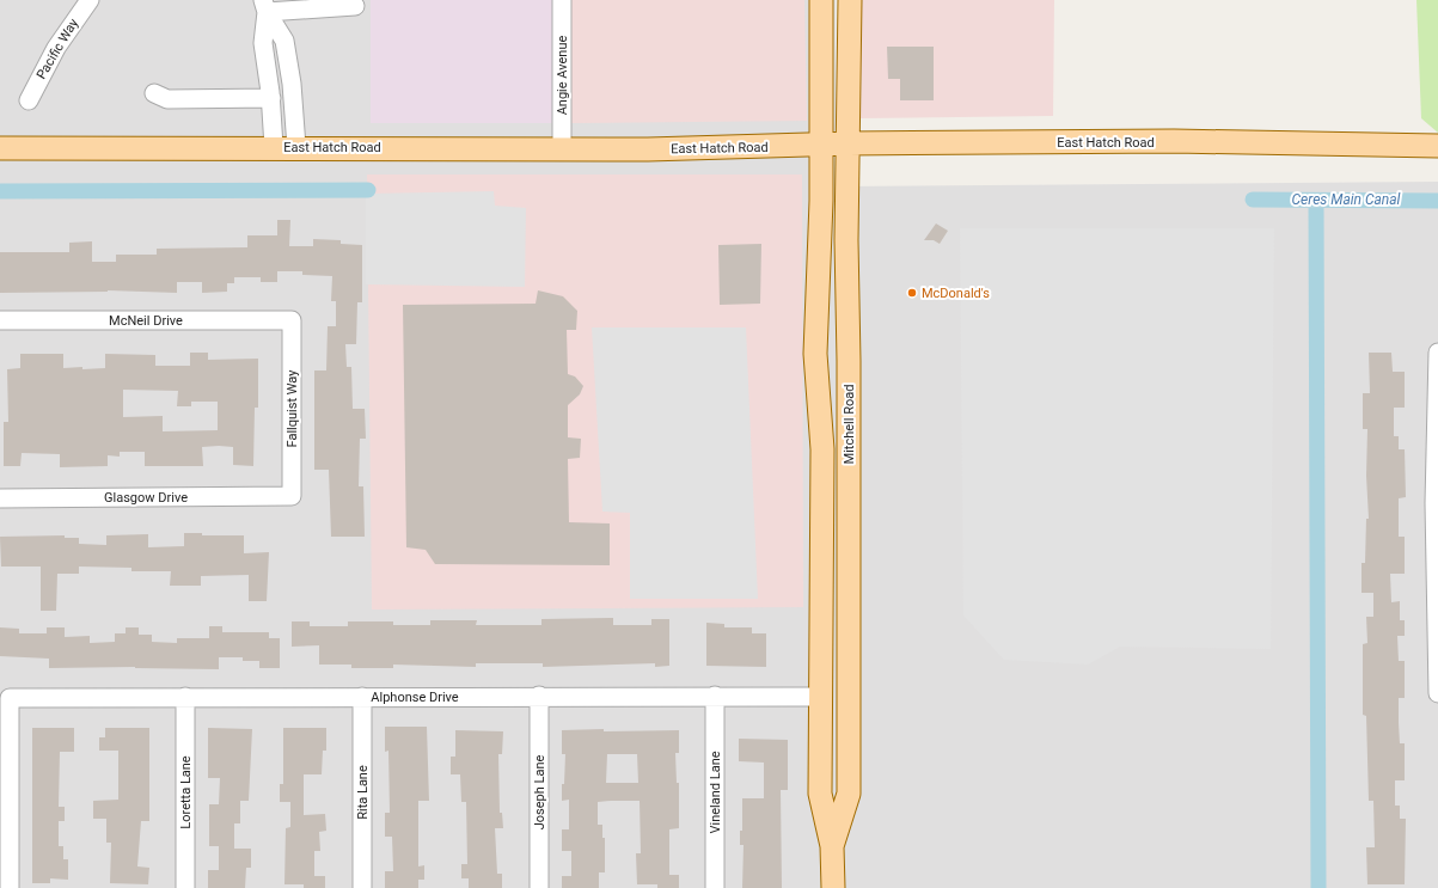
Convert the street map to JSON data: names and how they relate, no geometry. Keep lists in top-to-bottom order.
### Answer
{
  "streets": {
    "main road": ["East Hatch Road", "Mitchell Road"],
    "street": [
      "Pacific Way",
      "Angie Avenue",
      "McNeil Drive",
      "Fallquist Way",
      "Glasgow Drive",
      "Alphonse Drive",
      "Loretta Lane",
      "Rita Lane",
      "Joseph Lane",
      "Vineland Lane"
    ]
  },
  "crossings": [
    ["Angie Avenue", "East Hatch Road"],
    ["East Hatch Road", "Mitchell Road"],
    ["McNeil Drive", "Fallquist Way"],
    ["Fallquist Way", "Glasgow Drive"],
    ["Mitchell Road", "Alphonse Drive"],
    ["Alphonse Drive", "Loretta Lane"],
    ["Alphonse Drive", "Rita Lane"],
    ["Alphonse Drive", "Joseph Lane"],
    ["Alphonse Drive", "Vineland Lane"]
  ],
  "water": ["Ceres Main Canal"],
  "places": ["McDonald's"]
}
